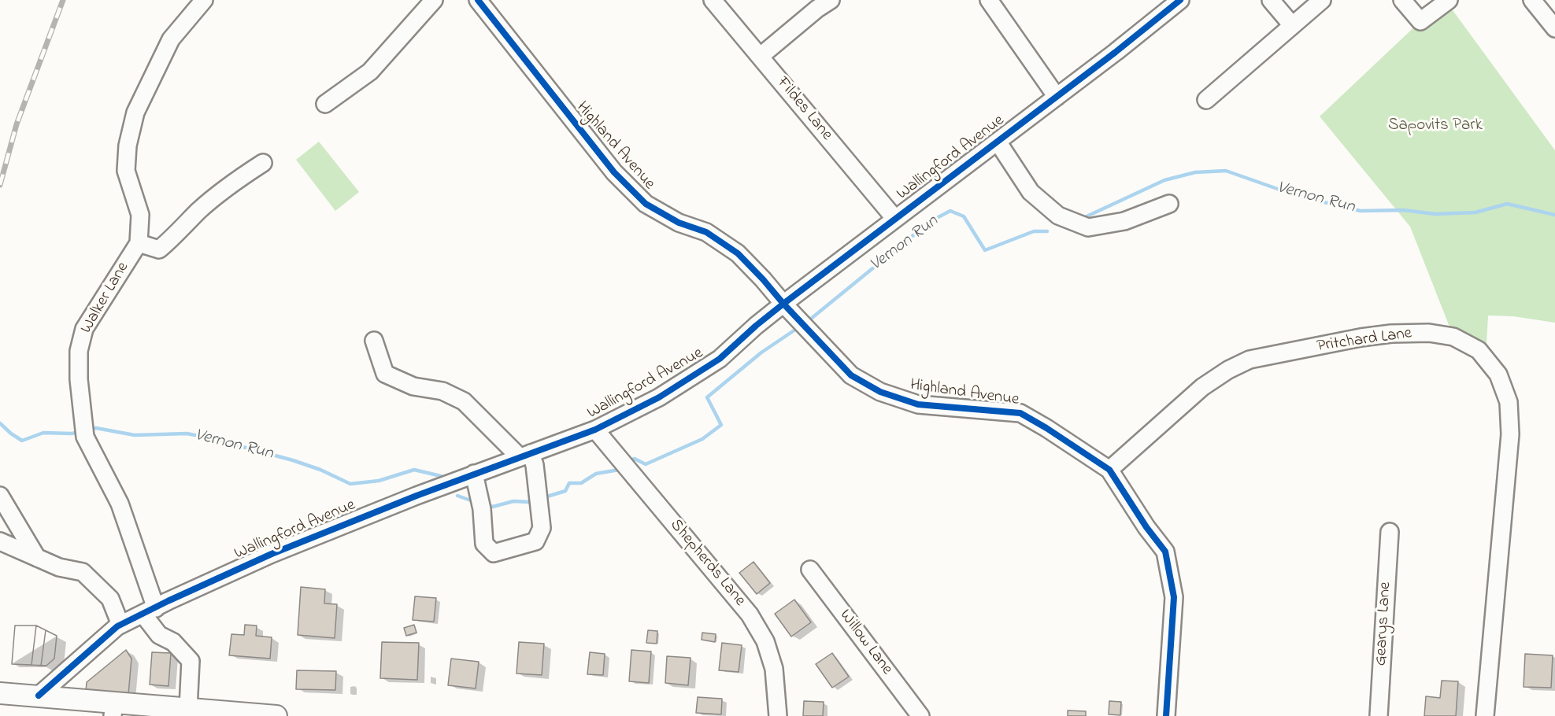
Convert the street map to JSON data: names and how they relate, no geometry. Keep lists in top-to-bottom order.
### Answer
{
  "streets": {
    "street": [
      "Fildes Lane",
      "Highland Avenue",
      "Wallingford Avenue",
      "Walker Lane",
      "Pritchard Lane",
      "Shepherds Lane",
      "Gearys Lane",
      "Willow Lane"
    ]
  },
  "crossings": [
    ["Fildes Lane", "Wallingford Avenue"],
    ["Highland Avenue", "Wallingford Avenue"],
    ["Highland Avenue", "Pritchard Lane"],
    ["Wallingford Avenue", "Walker Lane"],
    ["Wallingford Avenue", "Shepherds Lane"]
  ],
  "water": ["Vernon Run"],
  "parks": ["Sapovits Park"]
}
